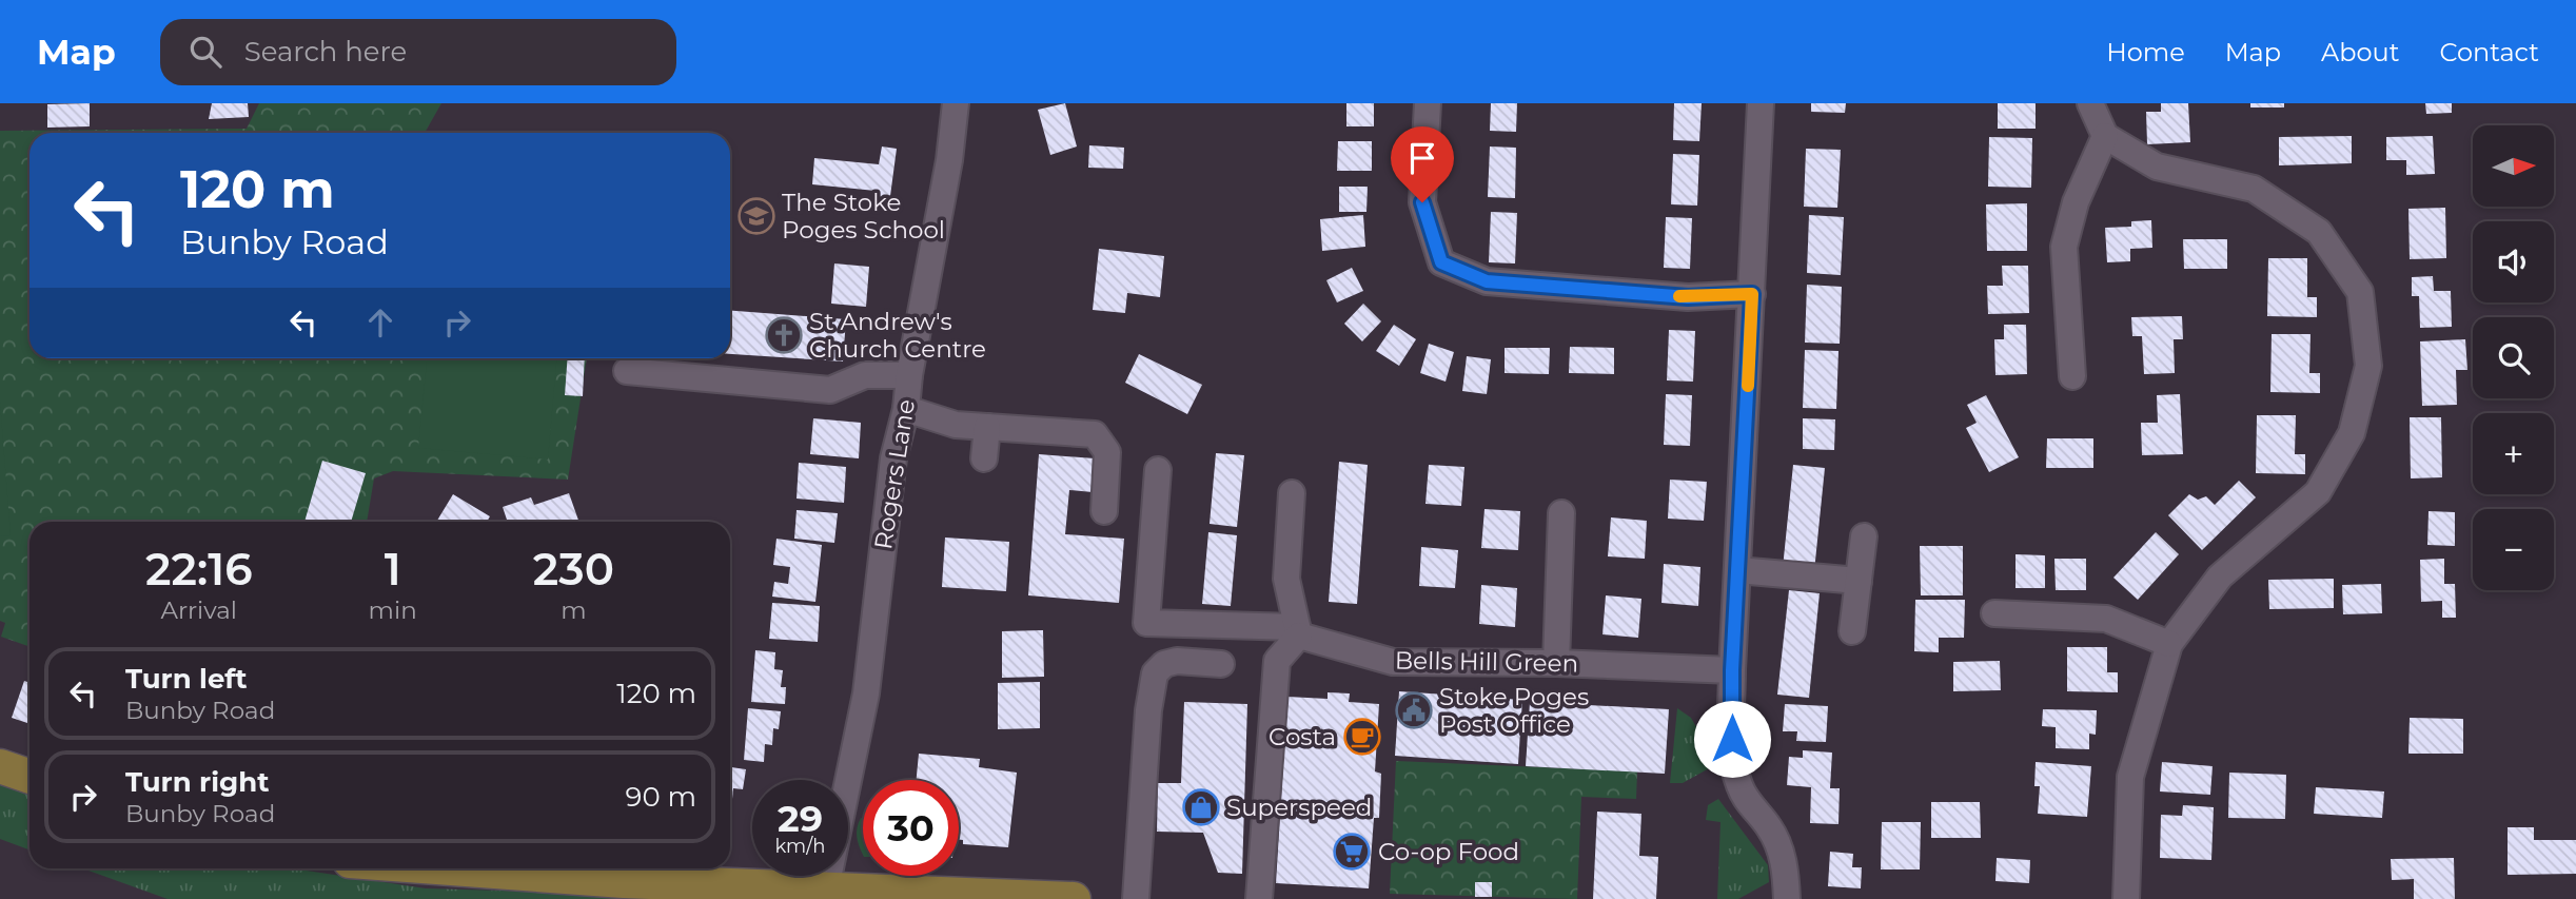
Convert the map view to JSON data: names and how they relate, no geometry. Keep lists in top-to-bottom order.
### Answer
{
  "streets": {
    "street": ["Rogers Lane", "Bells Hill Green"]
  },
  "places": {
    "school or university": ["The Stoke Poges School"],
    "church": ["St Andrew's Church Centre"],
    "public building": ["Stoke Poges Post Office"],
    "cafe": ["Costa"],
    "shop": ["Superspeed"],
    "supermarket": ["Co-op Food"]
  },
  "north": "right",
  "page": {
    "header": "Map",
    "search": "Search here",
    "nav": [
      "Home",
      "Map",
      "About",
      "Contact"
    ],
    "map_buttons": ["+", "−"],
    "turn": ["120 m", "Bunby Road"],
    "eta": [
      "22:16",
      "Arrival",
      "1",
      "min",
      "230",
      "m"
    ],
    "list": [
      {
        "name": "Turn left",
        "note": "Bunby Road",
        "value": "120 m"
      },
      {
        "name": "Turn right",
        "note": "Bunby Road",
        "value": "90 m"
      }
    ],
    "speed": "29 km/h",
    "limit": "30"
  }
}
